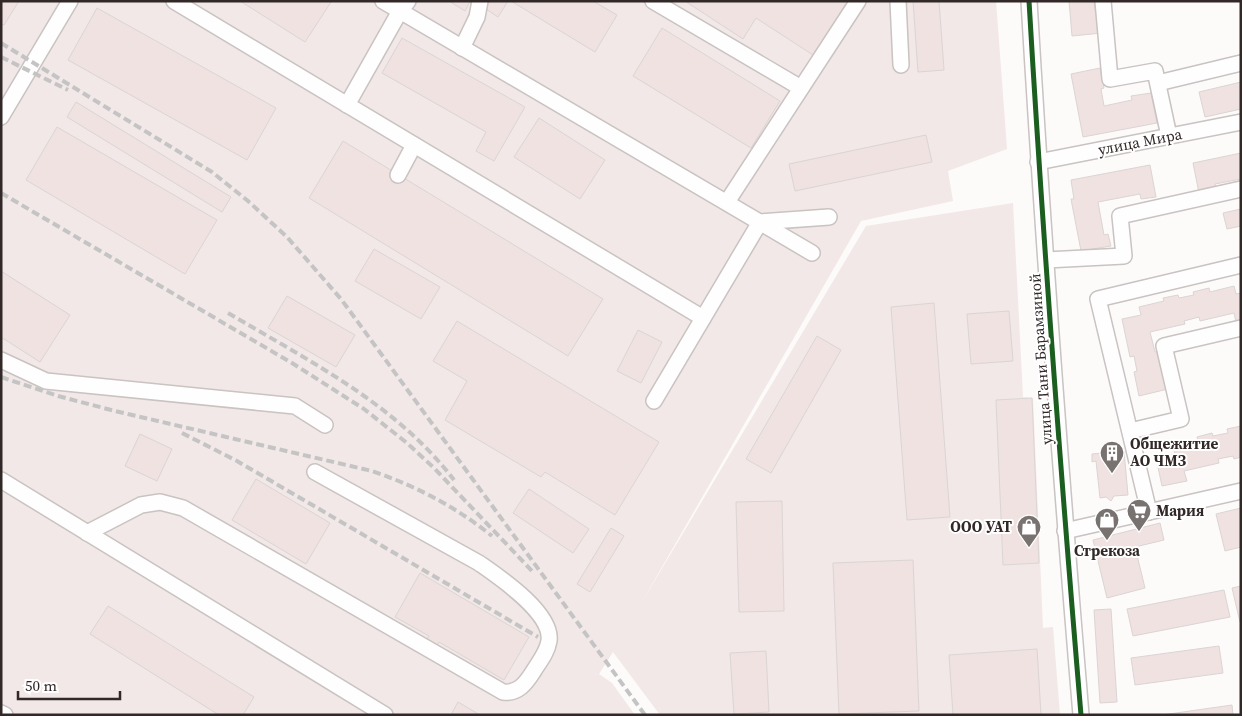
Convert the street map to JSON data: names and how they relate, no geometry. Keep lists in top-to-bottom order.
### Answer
{
  "streets": {
    "street": ["улица Мира", "улица Тани Барамзиной"]
  },
  "crossings": [
    ["улица Мира", "улица Тани Барамзиной"]
  ],
  "places": {
    "building": ["Общежитие АО ЧМЗ"],
    "supermarket": ["Мария"],
    "shop": ["Стрекоза", "ООО УАТ"]
  },
  "scale_bar": "50 m"
}
